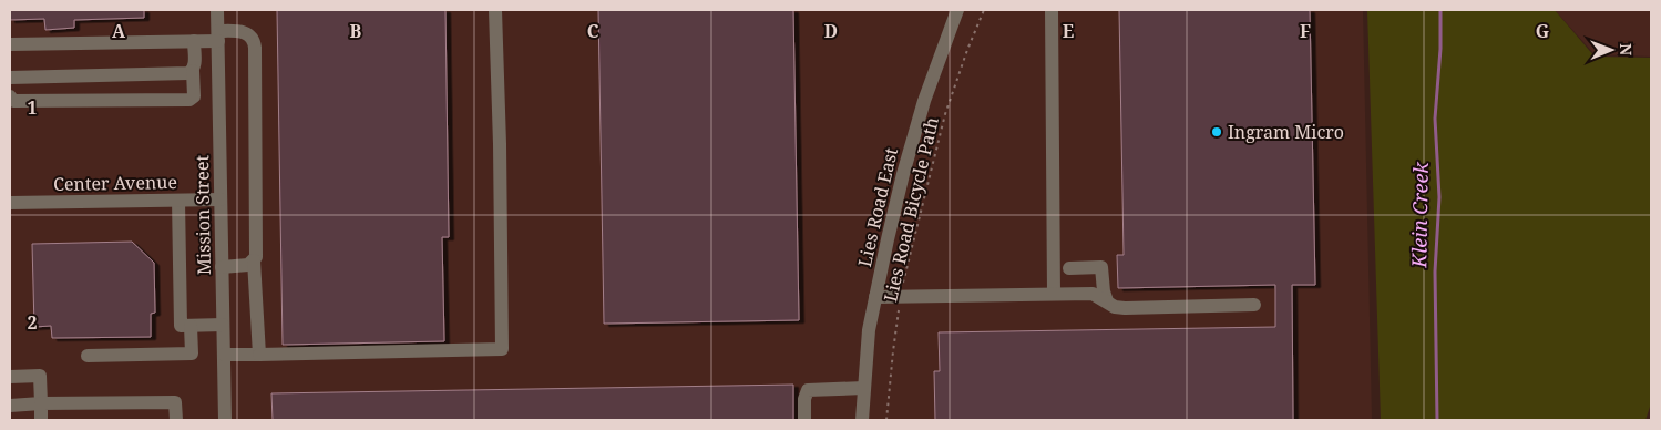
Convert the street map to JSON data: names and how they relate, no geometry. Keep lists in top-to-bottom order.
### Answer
{
  "streets": {
    "street": ["Center Avenue", "Lies Road East", "Mission Street"],
    "path": ["Lies Road Bicycle Path"]
  },
  "crossings": [
    ["Center Avenue", "Mission Street"]
  ],
  "water": ["Klein Creek"],
  "places": ["Ingram Micro"],
  "north": "right",
  "grid": {
    "columns": [
      "A",
      "B",
      "C",
      "D",
      "E",
      "F",
      "G"
    ],
    "rows": ["1", "2"]
  }
}
